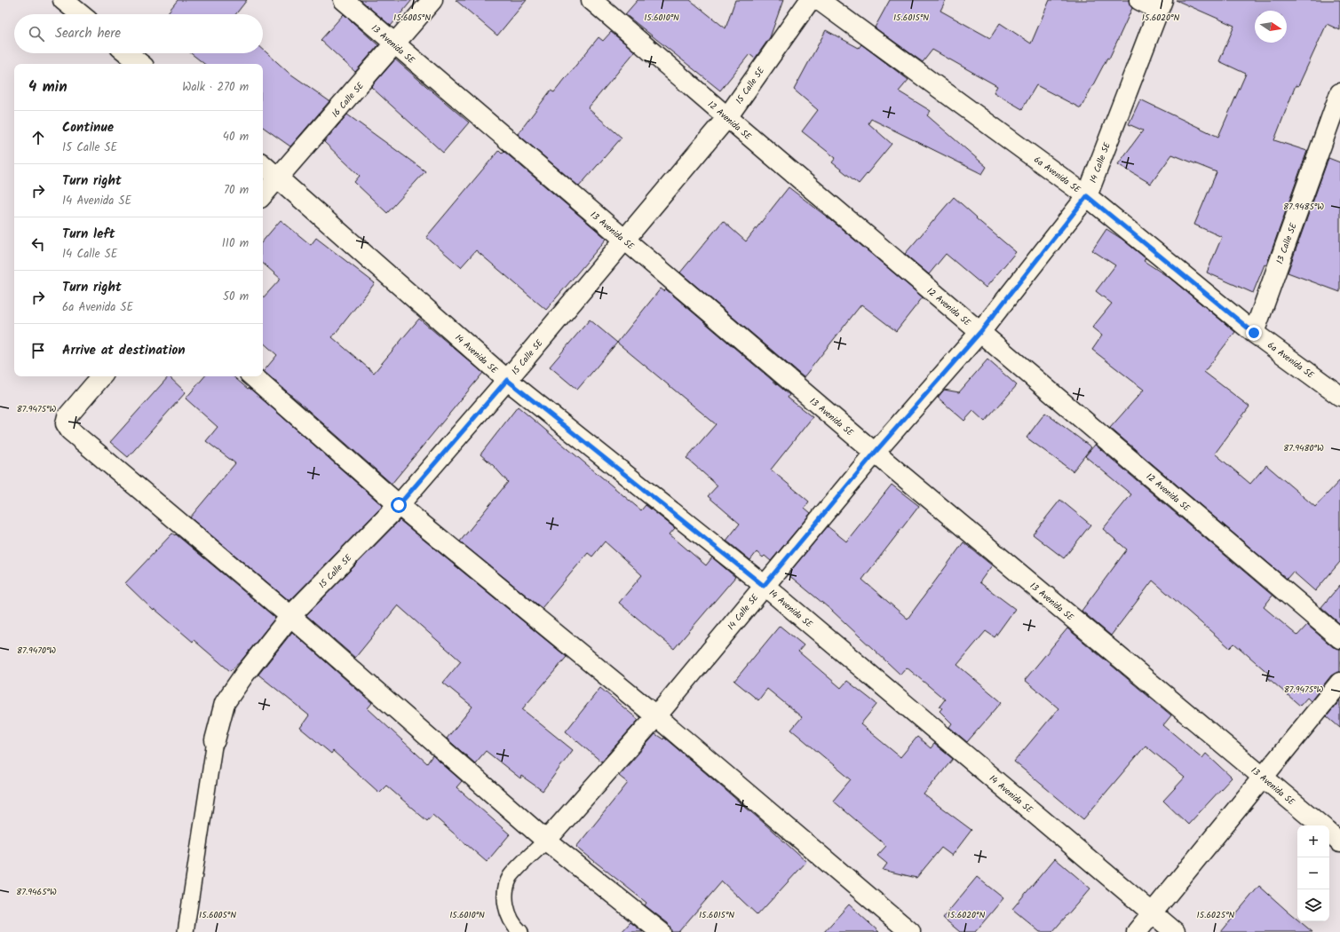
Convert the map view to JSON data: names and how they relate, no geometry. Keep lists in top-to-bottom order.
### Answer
{
  "streets": {
    "street": [
      "13 Avenida SE",
      "15 Calle SE",
      "16 Calle SE",
      "12 Avenida SE",
      "14 Calle SE",
      "6a Avenida SE",
      "13 Calle SE",
      "14 Avenida SE"
    ]
  },
  "crossings": [
    ["13 Avenida SE", "15 Calle SE"],
    ["13 Avenida SE", "16 Calle SE"],
    ["13 Avenida SE", "14 Calle SE"],
    ["15 Calle SE", "12 Avenida SE"],
    ["15 Calle SE", "14 Avenida SE"],
    ["16 Calle SE", "14 Avenida SE"],
    ["12 Avenida SE", "14 Calle SE"],
    ["14 Calle SE", "6a Avenida SE"],
    ["14 Calle SE", "14 Avenida SE"],
    ["6a Avenida SE", "13 Calle SE"]
  ],
  "north": "right",
  "page": {
    "search": "Search here",
    "heading": ["4 min", "Walk · 270 m"],
    "list": [
      ["Continue", "15 Calle SE", "40 m"],
      ["Turn right", "14 Avenida SE", "70 m"],
      ["Turn left", "14 Calle SE", "110 m"],
      ["Turn right", "6a Avenida SE", "50 m"],
      "Arrive at destination"
    ],
    "map_buttons": ["+", "−"]
  },
  "coordinates": [
    "15.6005°N",
    "15.6010°N",
    "15.6015°N",
    "15.6020°N",
    "87.9485°W",
    "87.9475°W",
    "87.9480°W",
    "87.9470°W",
    "87.9465°W",
    "15.6025°N"
  ]
}
